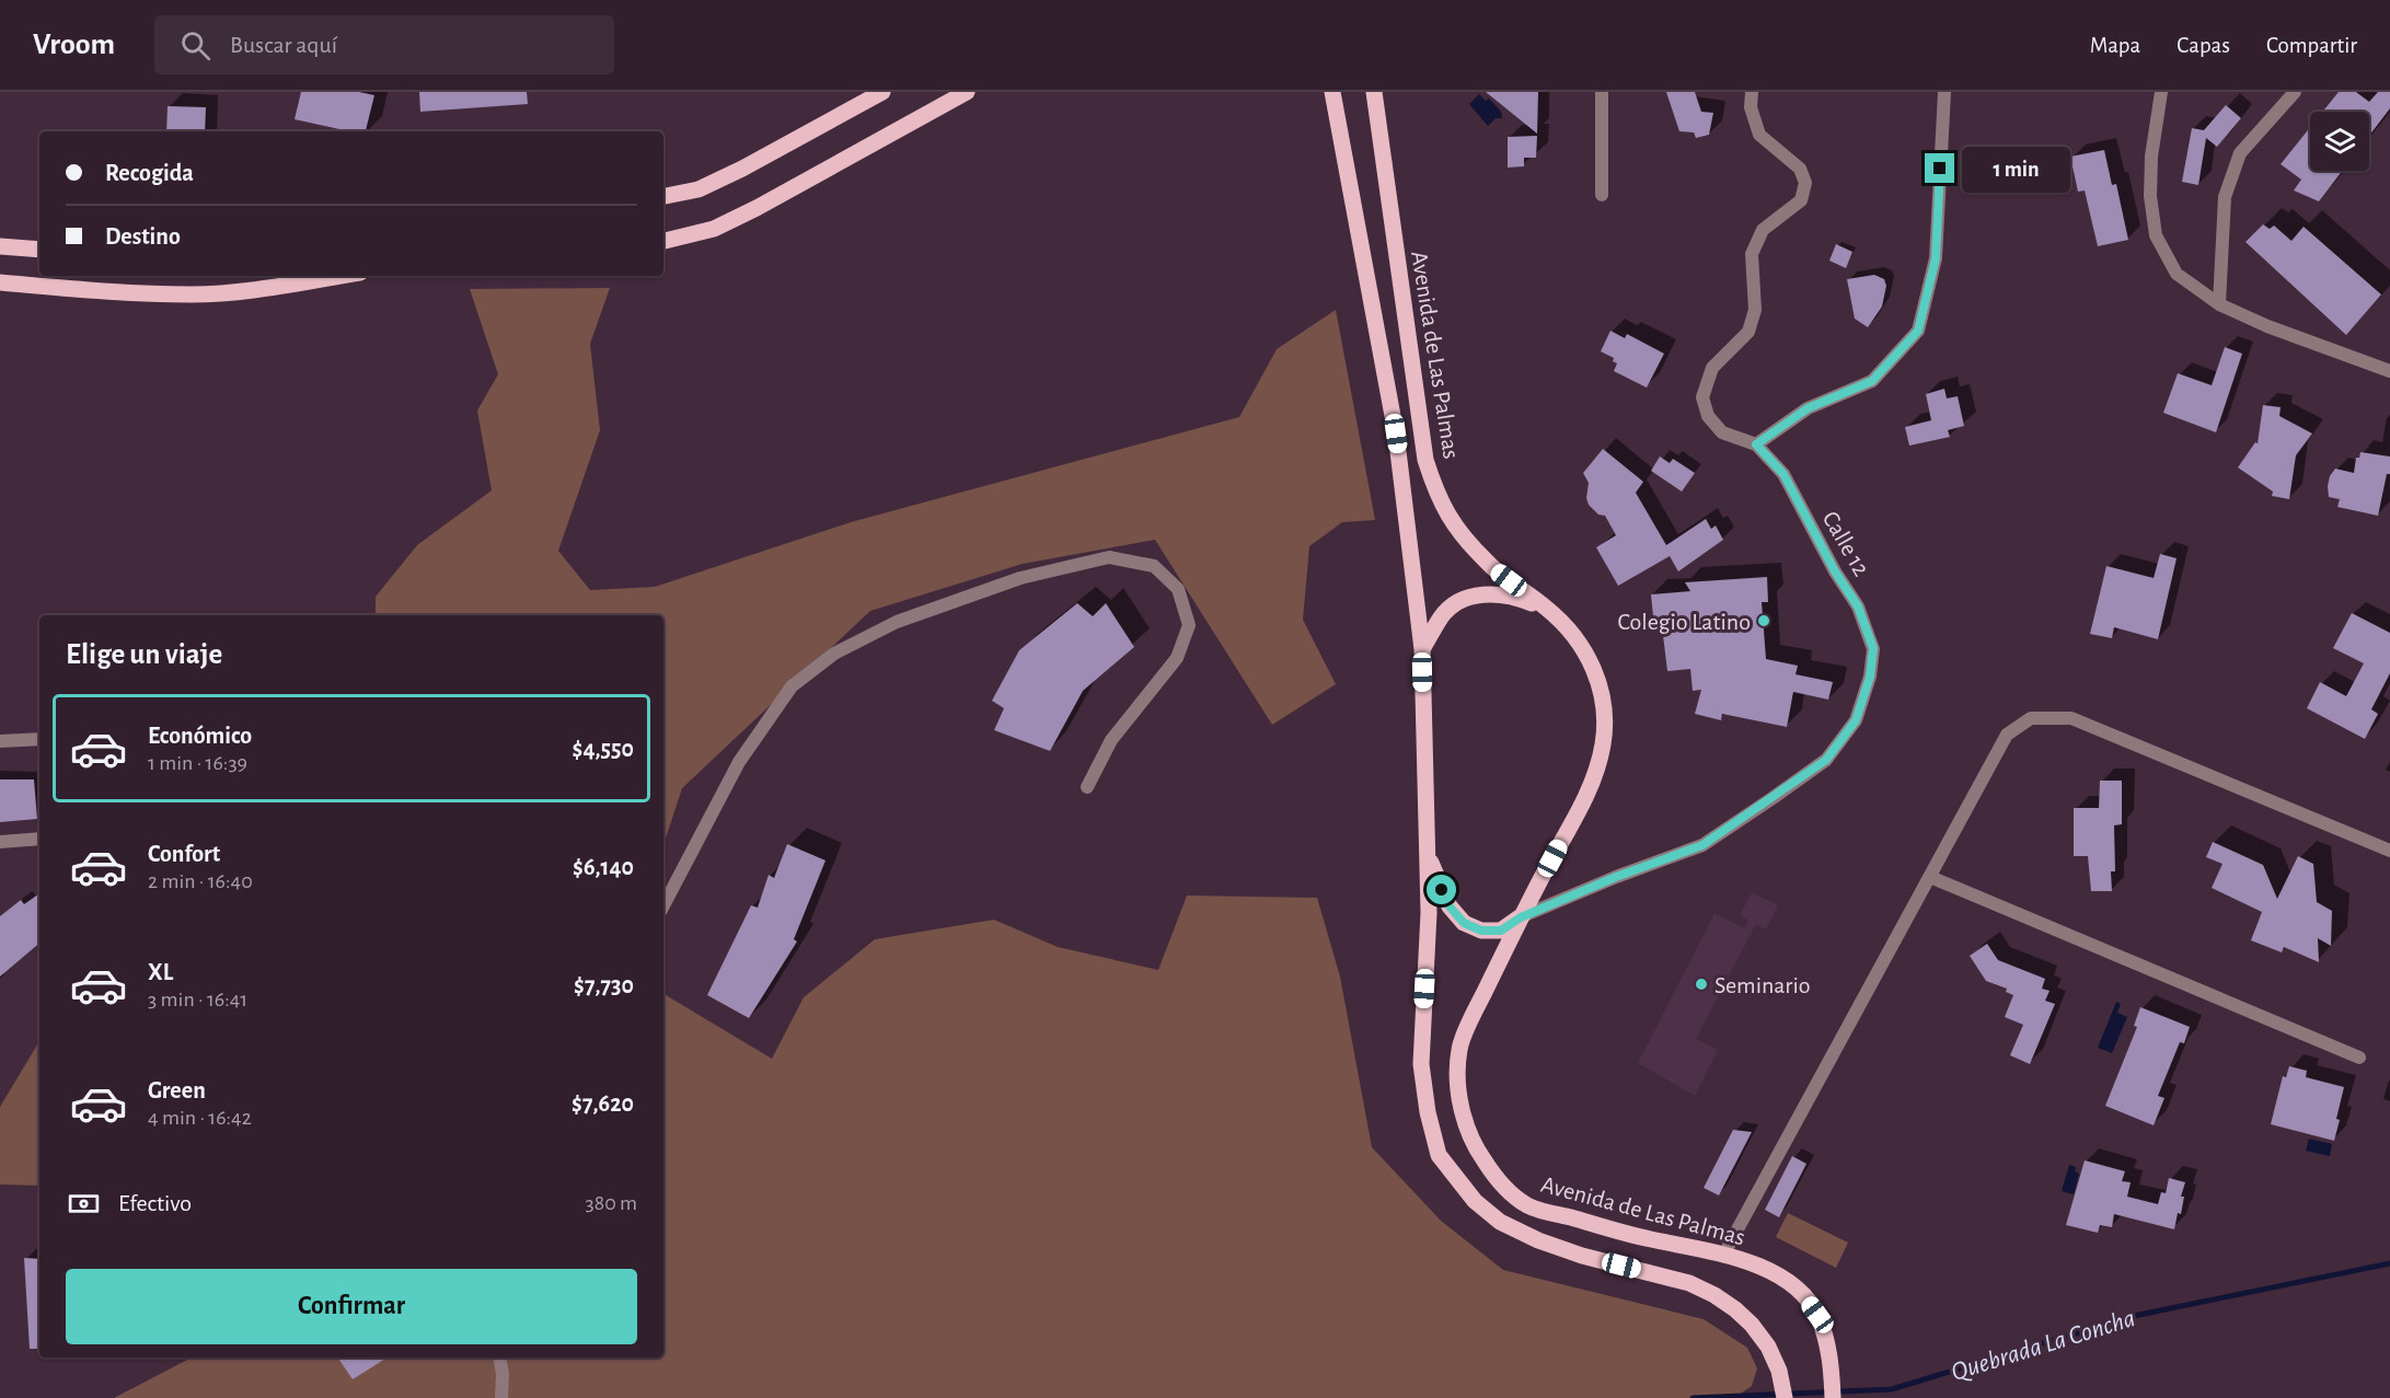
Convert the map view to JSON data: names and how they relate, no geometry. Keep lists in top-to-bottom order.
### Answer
{
  "streets": {
    "main road": ["Avenida de Las Palmas"],
    "street": ["Calle 12"]
  },
  "crossings": [
    ["Avenida de Las Palmas", "Calle 12"]
  ],
  "water": ["Quebrada La Concha"],
  "places": ["Colegio Latino", "Seminario"],
  "page": {
    "header": "Vroom",
    "search": "Buscar aquí",
    "nav": ["Mapa", "Capas", "Compartir"],
    "banner": ["Recogida", "Destino"],
    "bubble": "1 min",
    "heading": "Elige un viaje",
    "list": [
      {
        "name": "Económico",
        "note": "1 min · 16:39",
        "value": "$4,550"
      },
      {
        "name": "Confort",
        "note": "2 min · 16:40",
        "value": "$6,140"
      },
      {
        "name": "XL",
        "note": "3 min · 16:41",
        "value": "$7,730"
      },
      {
        "name": "Green",
        "note": "4 min · 16:42",
        "value": "$7,620"
      }
    ],
    "pay": ["Efectivo", "380 m"],
    "buttons": "Confirmar"
  }
}
